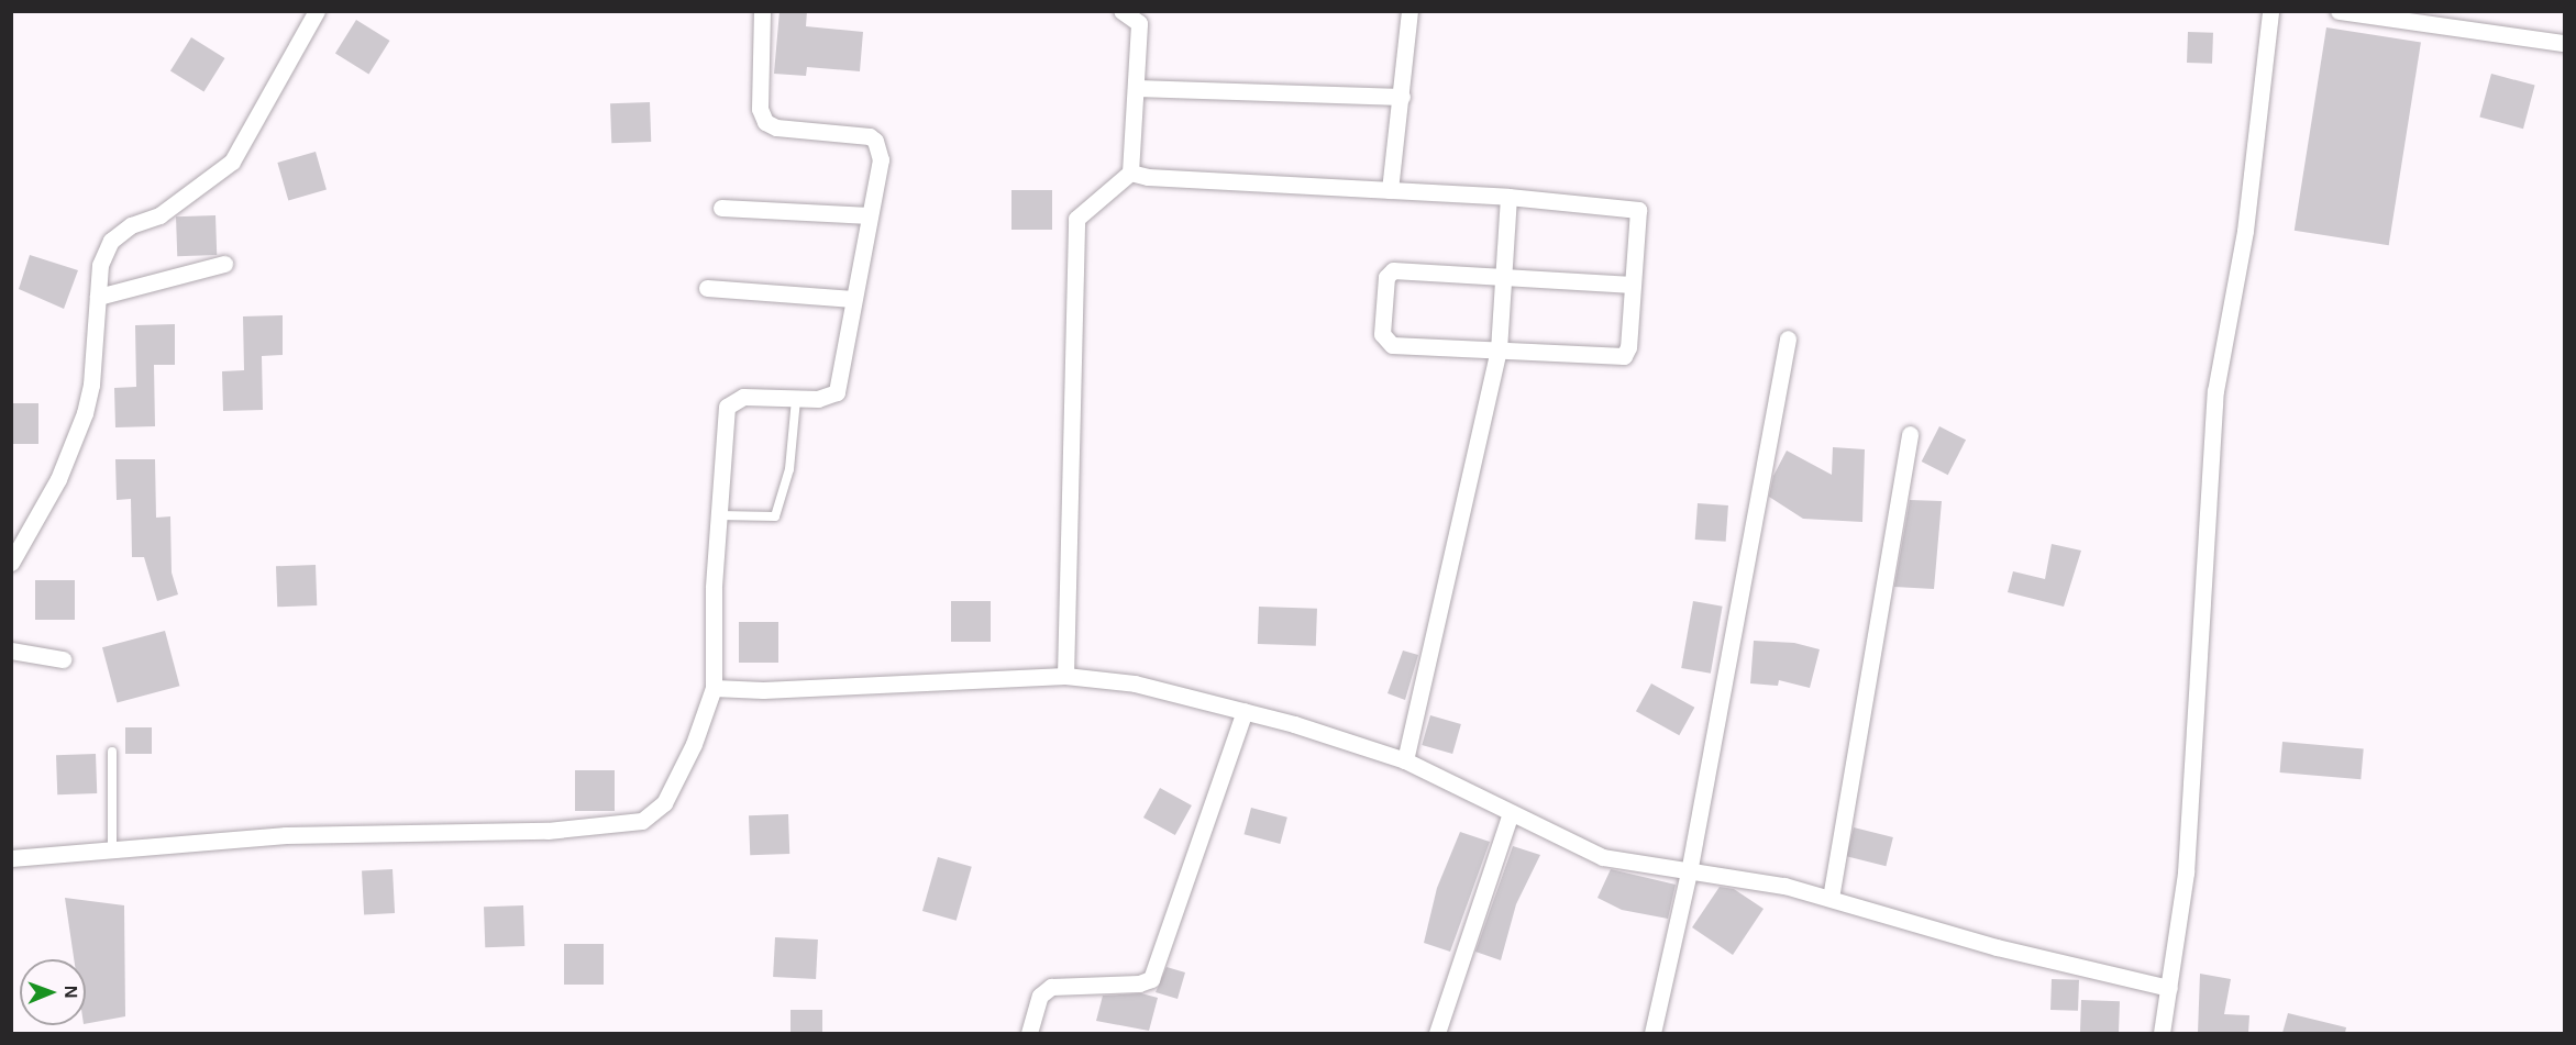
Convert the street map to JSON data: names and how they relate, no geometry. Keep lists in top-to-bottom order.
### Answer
{
  "north": "right"
}
